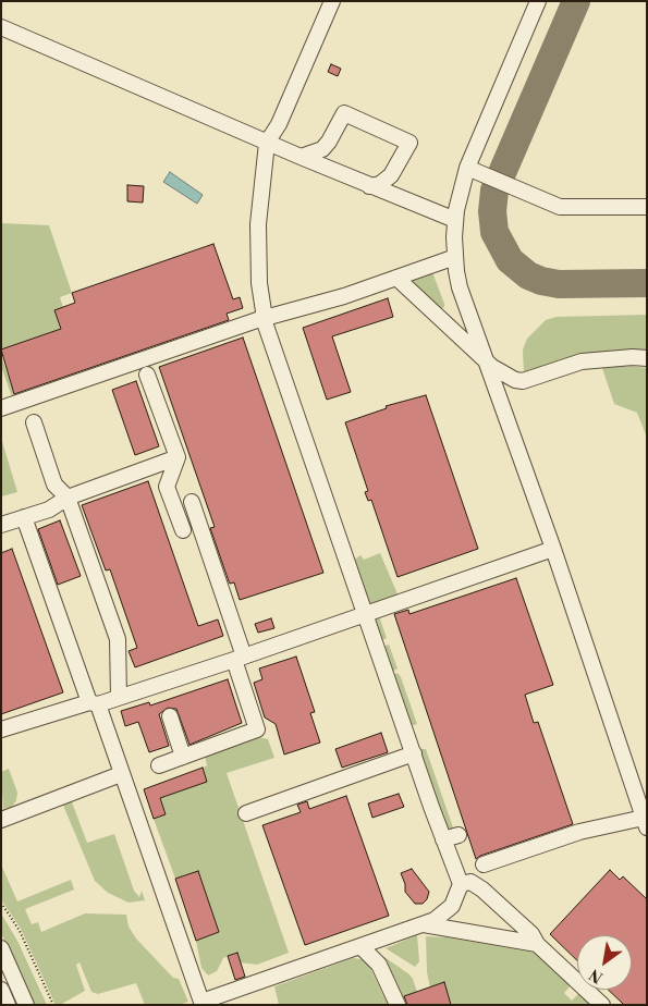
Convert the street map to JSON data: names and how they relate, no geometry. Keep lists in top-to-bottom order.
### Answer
{
  "north": "bottom left"
}
